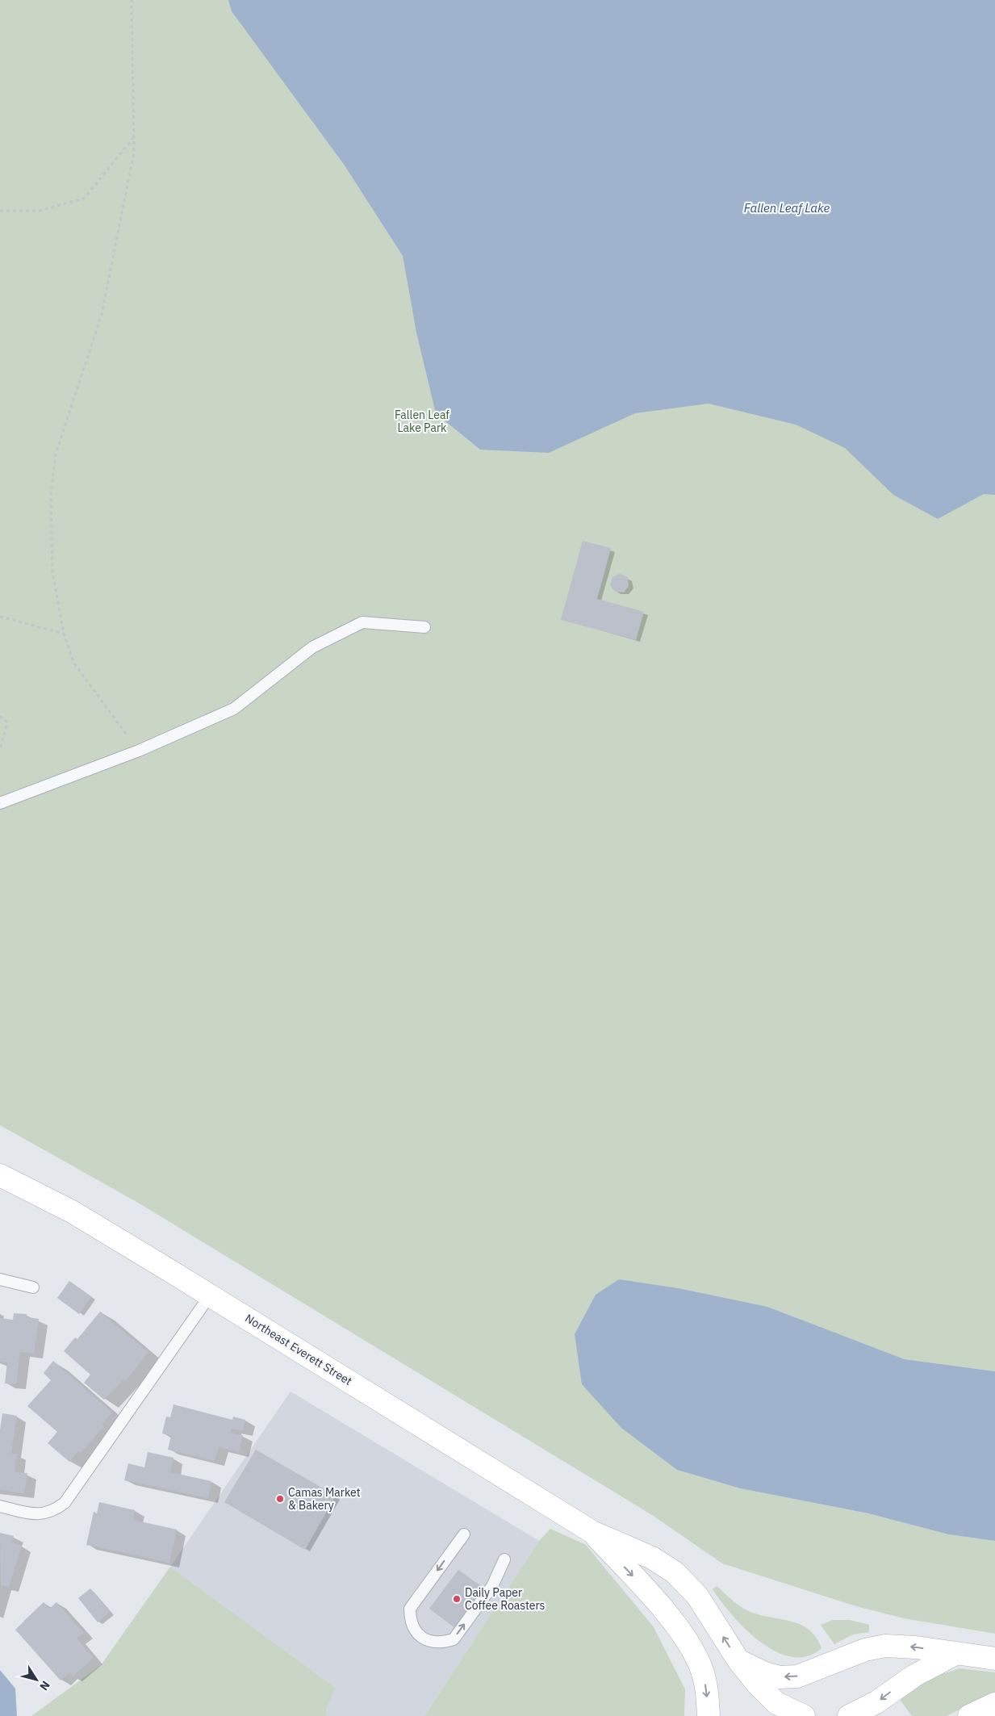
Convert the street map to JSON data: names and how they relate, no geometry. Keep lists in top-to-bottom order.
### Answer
{
  "streets": {
    "main road": ["Northeast Everett Street"]
  },
  "water": ["Fallen Leaf Lake"],
  "parks": ["Fallen Leaf Lake Park"],
  "places": ["Camas Market & Bakery", "Daily Paper Coffee Roasters"],
  "north": "bottom right"
}
